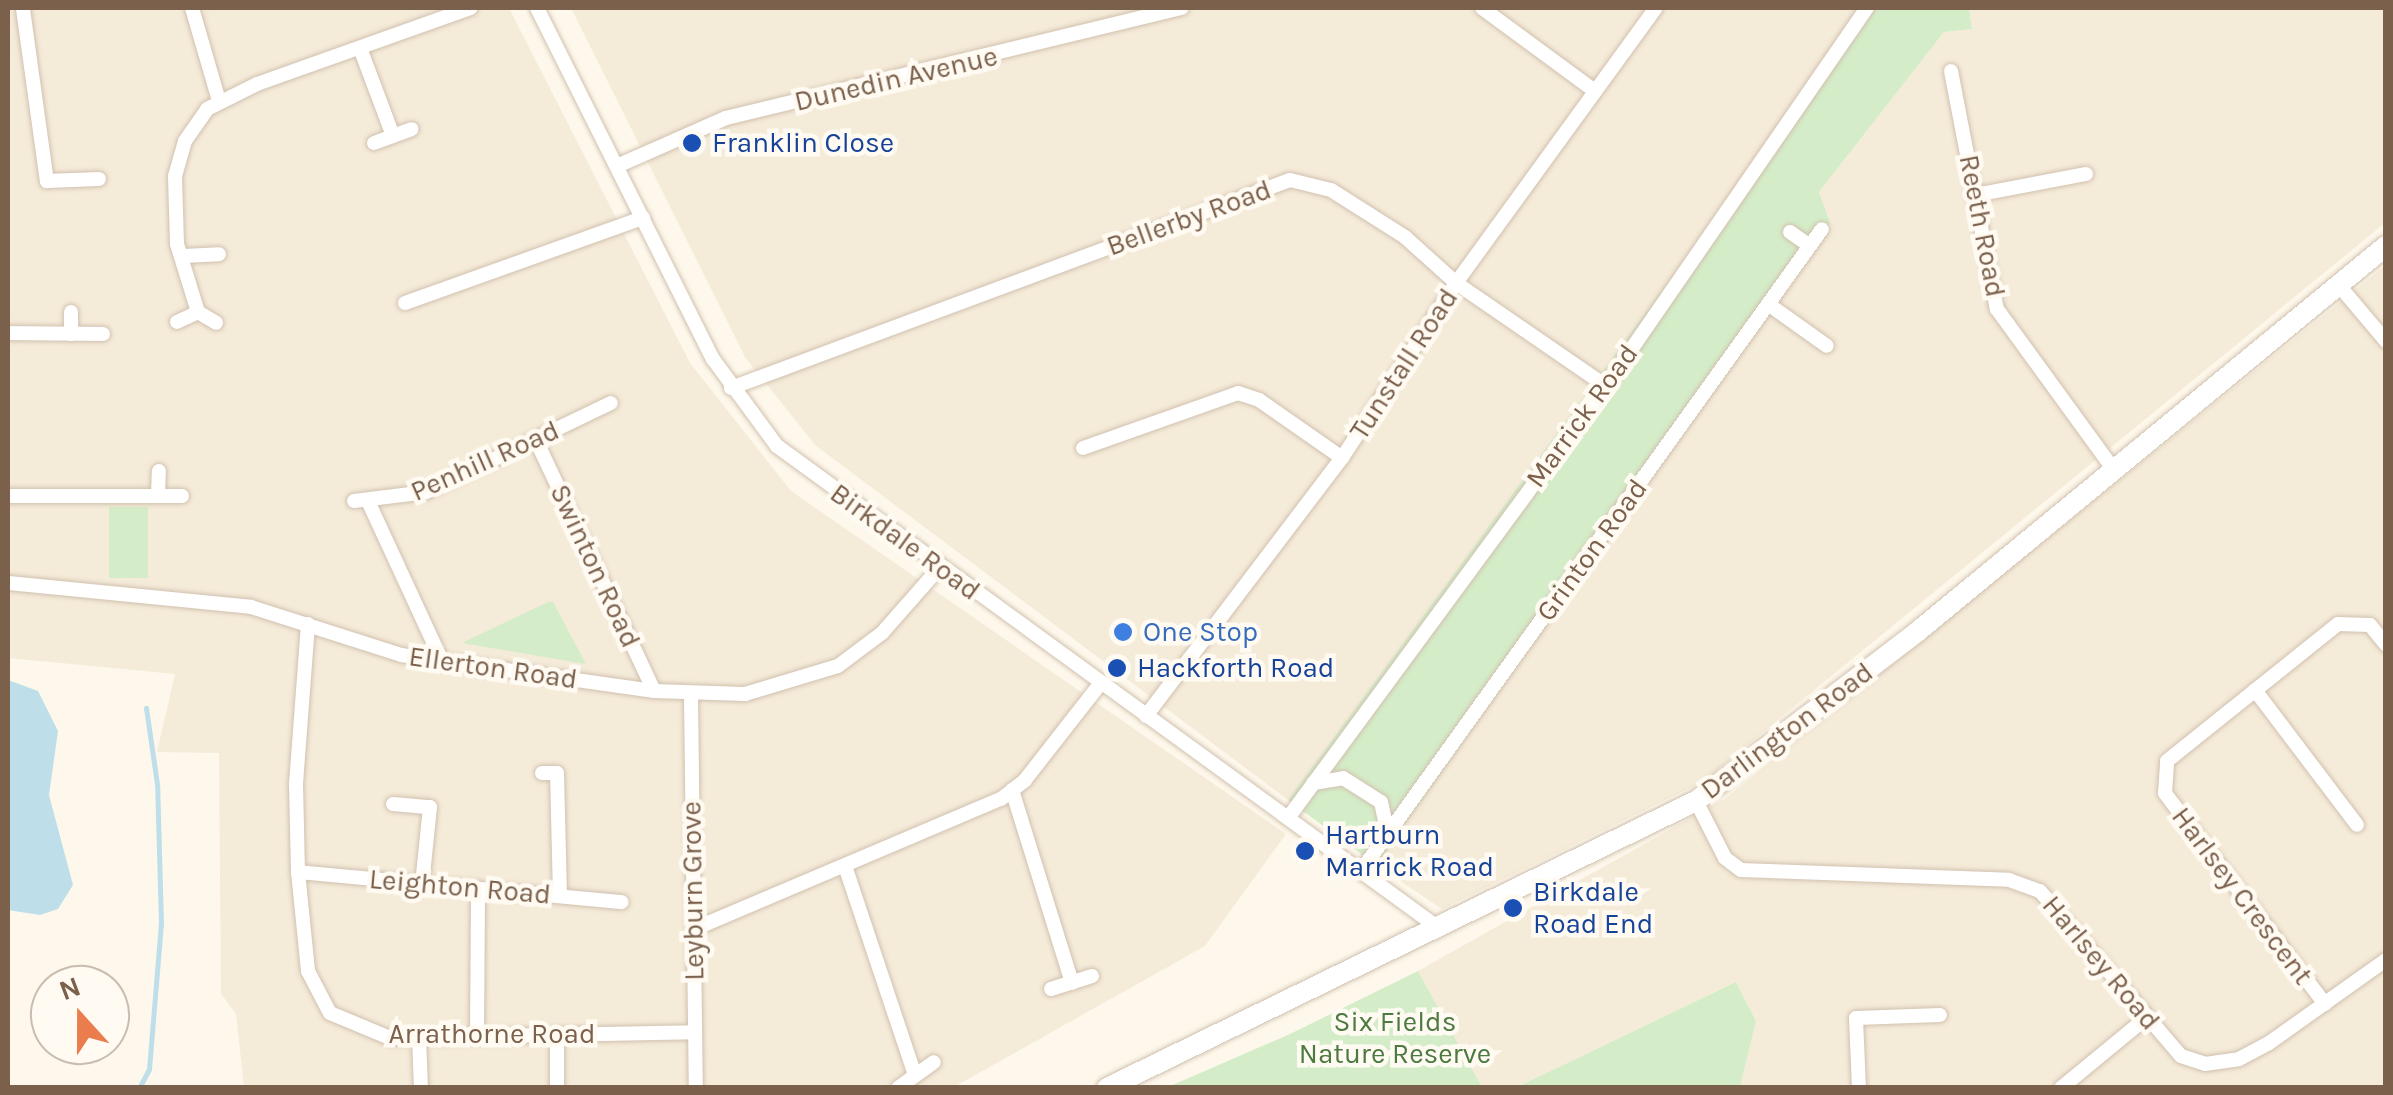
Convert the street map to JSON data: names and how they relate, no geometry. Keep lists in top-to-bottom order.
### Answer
{
  "streets": {
    "street": [
      "Dunedin Avenue",
      "Bellerby Road",
      "Reeth Road",
      "Tunstall Road",
      "Marrick Road",
      "Penhill Road",
      "Birkdale Road",
      "Grinton Road",
      "Swinton Road",
      "Ellerton Road",
      "Darlington Road",
      "Leighton Road",
      "Leyburn Grove",
      "Harlsey Crescent",
      "Harlsey Road",
      "Arrathorne Road"
    ]
  },
  "crossings": [
    ["Dunedin Avenue", "Birkdale Road"],
    ["Bellerby Road", "Tunstall Road"],
    ["Bellerby Road", "Marrick Road"],
    ["Bellerby Road", "Birkdale Road"],
    ["Reeth Road", "Darlington Road"],
    ["Tunstall Road", "Birkdale Road"],
    ["Marrick Road", "Birkdale Road"],
    ["Penhill Road", "Swinton Road"],
    ["Penhill Road", "Ellerton Road"],
    ["Birkdale Road", "Grinton Road"],
    ["Birkdale Road", "Ellerton Road"],
    ["Birkdale Road", "Darlington Road"],
    ["Swinton Road", "Ellerton Road"],
    ["Ellerton Road", "Leyburn Grove"],
    ["Ellerton Road", "Arrathorne Road"],
    ["Darlington Road", "Harlsey Road"],
    ["Leighton Road", "Arrathorne Road"],
    ["Leyburn Grove", "Arrathorne Road"],
    ["Harlsey Crescent", "Harlsey Road"]
  ],
  "parks": ["Six Fields Nature Reserve"],
  "places": [
    "Franklin Close",
    "One Stop",
    "Hackforth Road",
    "Hartburn Marrick Road",
    "Birkdale Road End"
  ],
  "north": "top"
}
